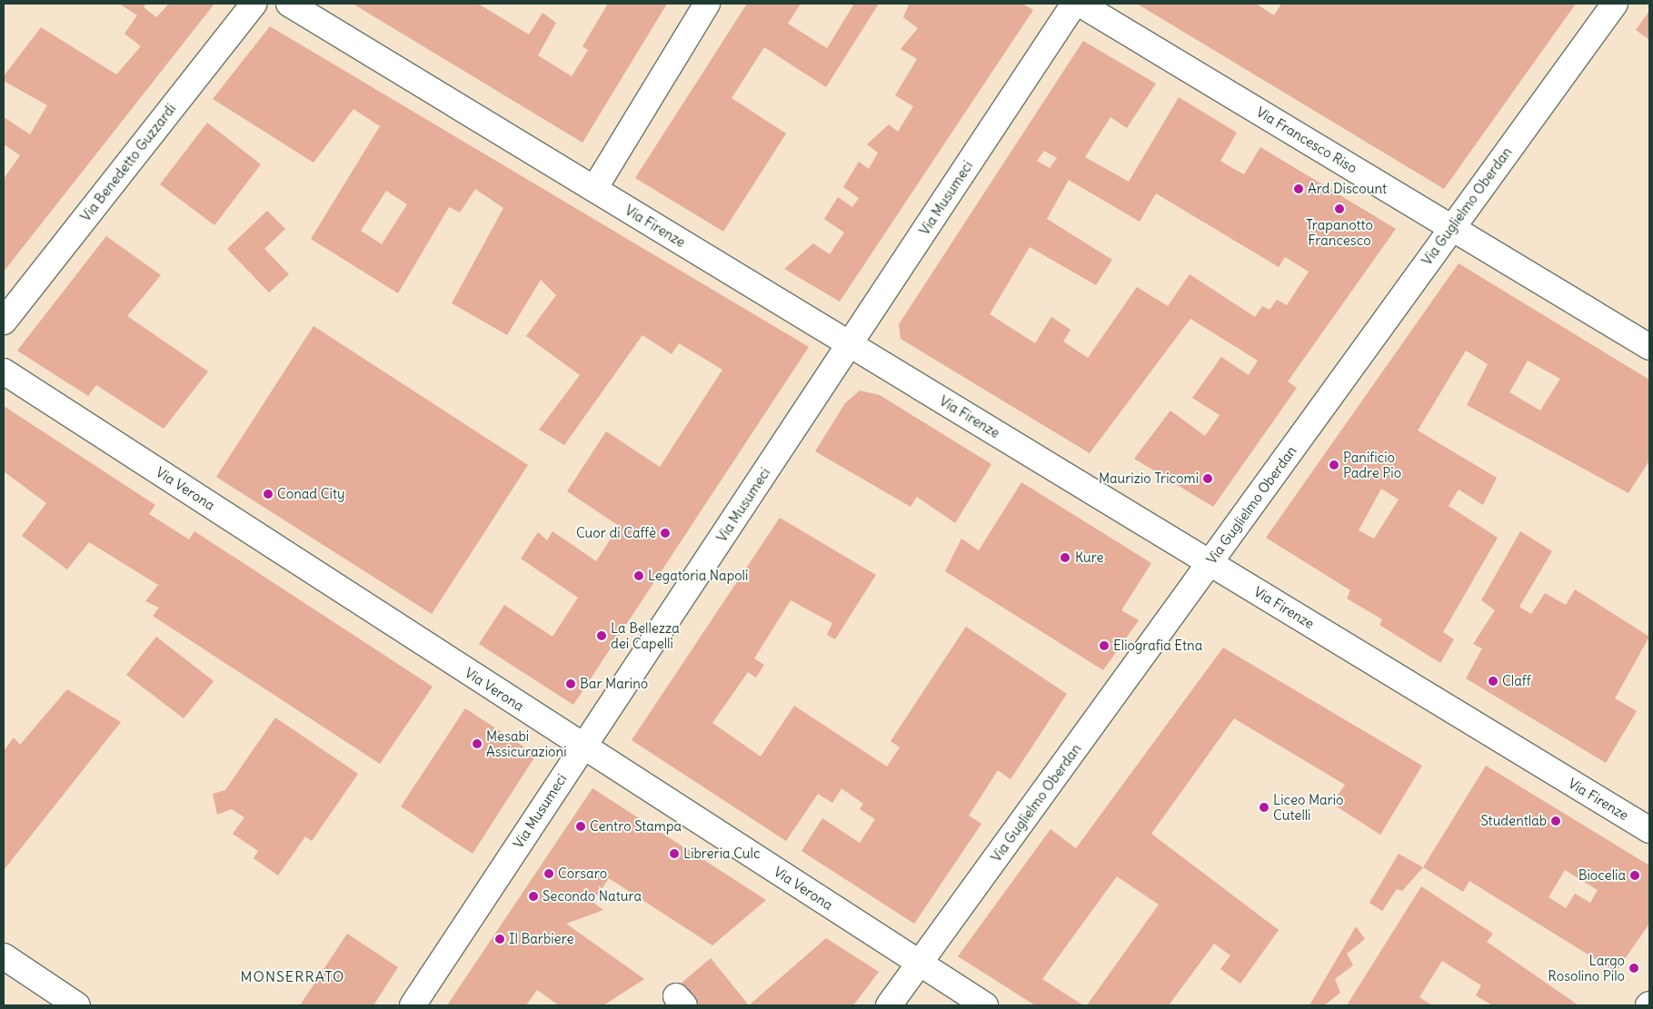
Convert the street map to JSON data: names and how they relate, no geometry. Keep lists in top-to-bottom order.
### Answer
{
  "streets": {
    "street": [
      "Via Francesco Riso",
      "Via Benedetto Guzzardi",
      "Via Musumeci",
      "Via Guglielmo Oberdan",
      "Via Firenze",
      "Via Verona"
    ]
  },
  "crossings": [
    ["Via Francesco Riso", "Via Guglielmo Oberdan"],
    ["Via Musumeci", "Via Firenze"],
    ["Via Musumeci", "Via Verona"],
    ["Via Guglielmo Oberdan", "Via Firenze"],
    ["Via Guglielmo Oberdan", "Via Verona"]
  ],
  "districts": ["MONSERRATO"],
  "places": [
    "Ard Discount",
    "Trapanotto Francesco",
    "Panificio Padre Pio",
    "Maurizio Tricomi",
    "Conad City",
    "Cuor di Caffè",
    "Kure",
    "Legatoria Napoli",
    "La Bellezza dei Capelli",
    "Eliografia Etna",
    "Claff",
    "Bar Marino",
    "Mesabi Assicurazioni",
    "Liceo Mario Cutelli",
    "Studentlab",
    "Centro Stampa",
    "Libreria Culc",
    "Corsaro",
    "Biocelia",
    "Secondo Natura",
    "Il Barbiere",
    "Largo Rosolino Pilo"
  ]
}
